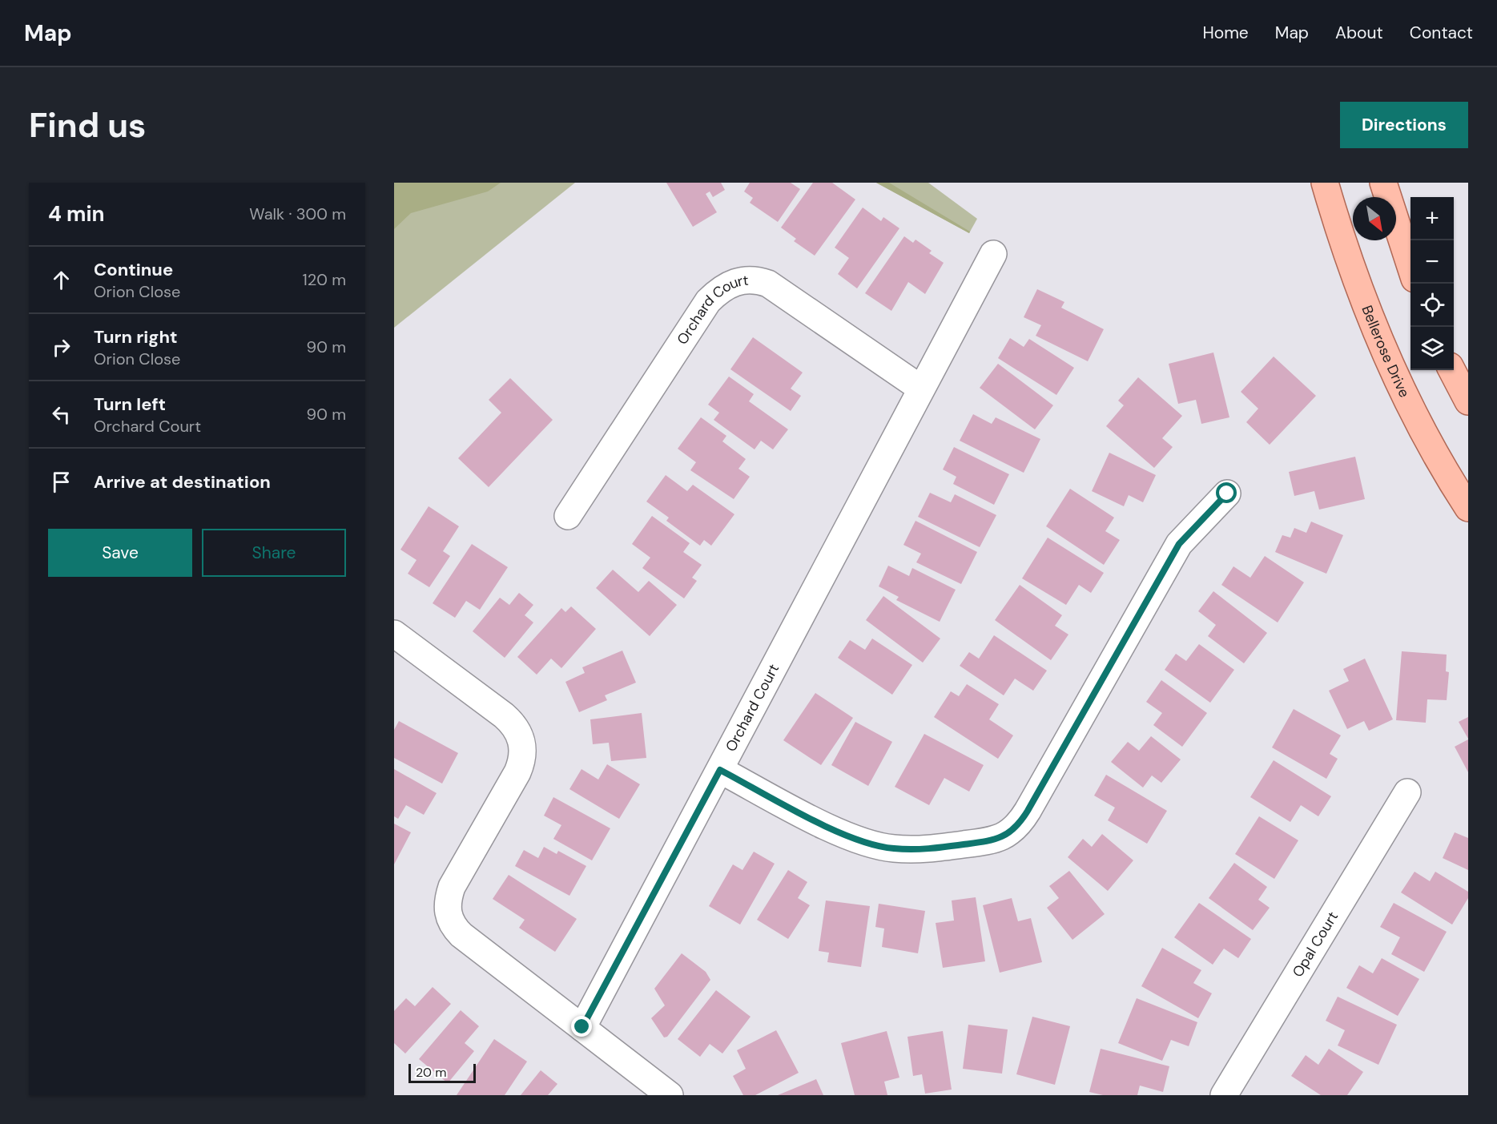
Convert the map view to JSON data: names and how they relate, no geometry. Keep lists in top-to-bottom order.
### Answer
{
  "streets": {
    "main road": ["Bellerose Drive"],
    "street": ["Orchard Court", "Opal Court"]
  },
  "scale_bar": "20 m",
  "north": "bottom right",
  "page": {
    "header": "Map",
    "nav": [
      "Home",
      "Map",
      "About",
      "Contact"
    ],
    "buttons": [
      "Directions",
      ["Save", "Share"]
    ],
    "title": "Find us",
    "heading": ["4 min", "Walk · 300 m"],
    "map_buttons": ["+", "−"],
    "list": [
      ["Continue", "Orion Close", "120 m"],
      ["Turn right", "Orion Close", "90 m"],
      ["Turn left", "Orchard Court", "90 m"],
      "Arrive at destination"
    ],
    "scale": "20 m"
  }
}
